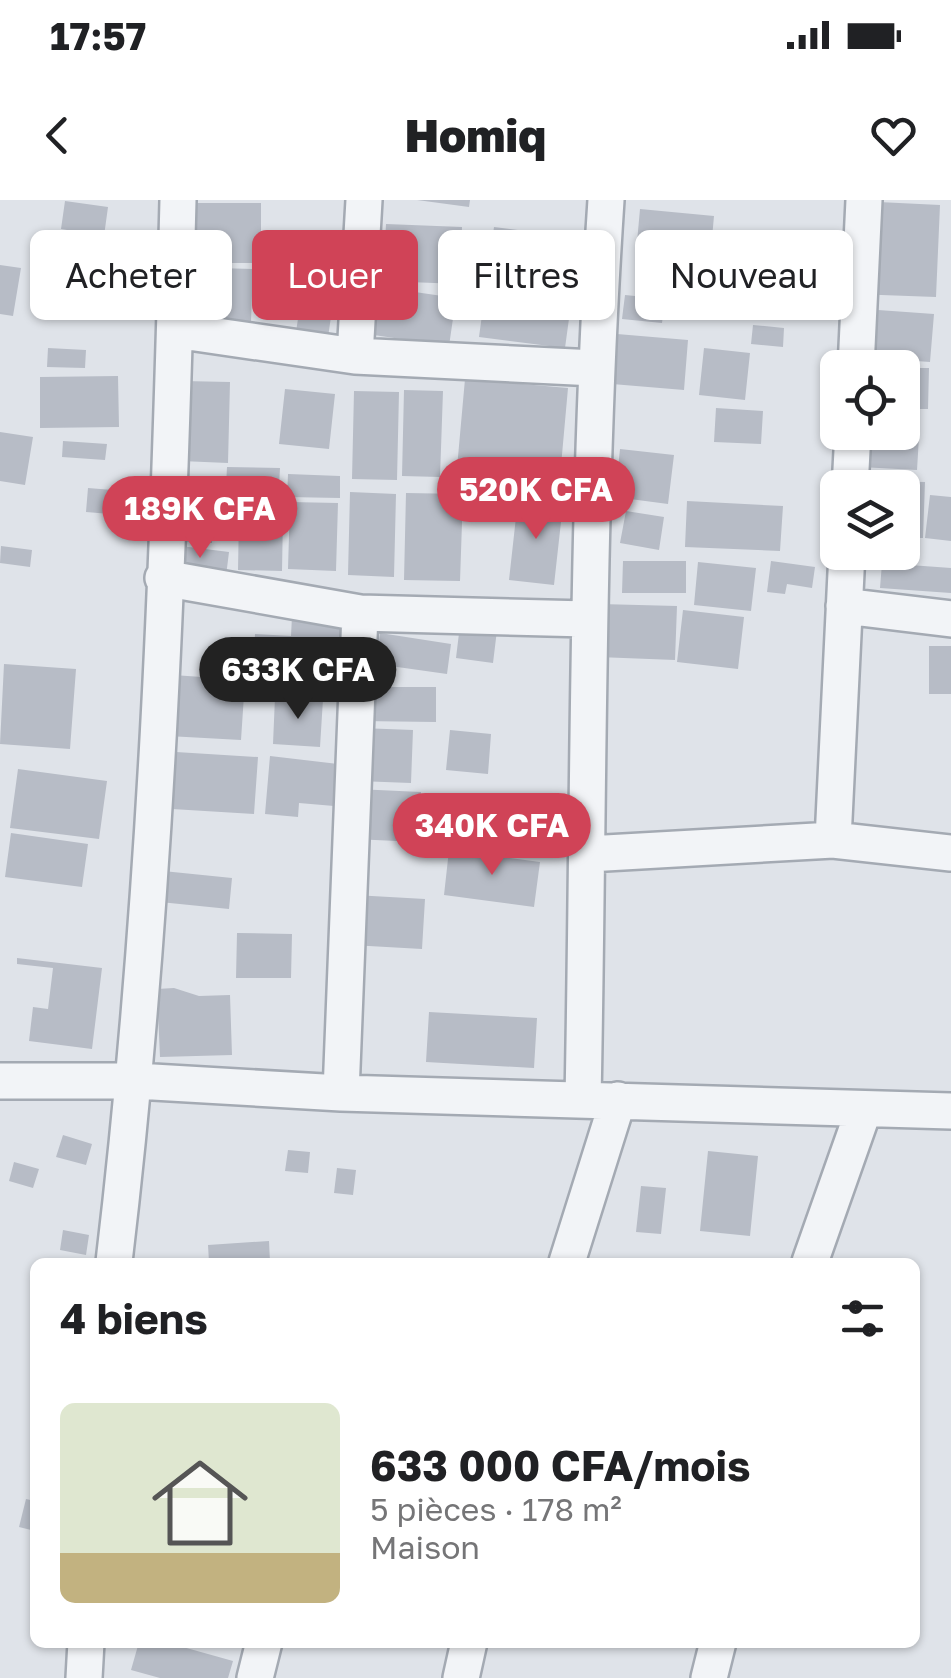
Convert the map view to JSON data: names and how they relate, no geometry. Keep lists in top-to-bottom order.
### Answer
{
  "page": {
    "status": "17:57",
    "header": "Homiq",
    "chip": [
      "Acheter",
      "Louer",
      "Filtres",
      "Nouveau"
    ],
    "price": [
      "520K CFA",
      "189K CFA",
      "633K CFA",
      "340K CFA"
    ],
    "heading": "4 biens",
    "list": [
      {
        "name": "633 000 CFA/mois",
        "note": "5 pièces · 178 m² · Maison"
      }
    ]
  }
}
